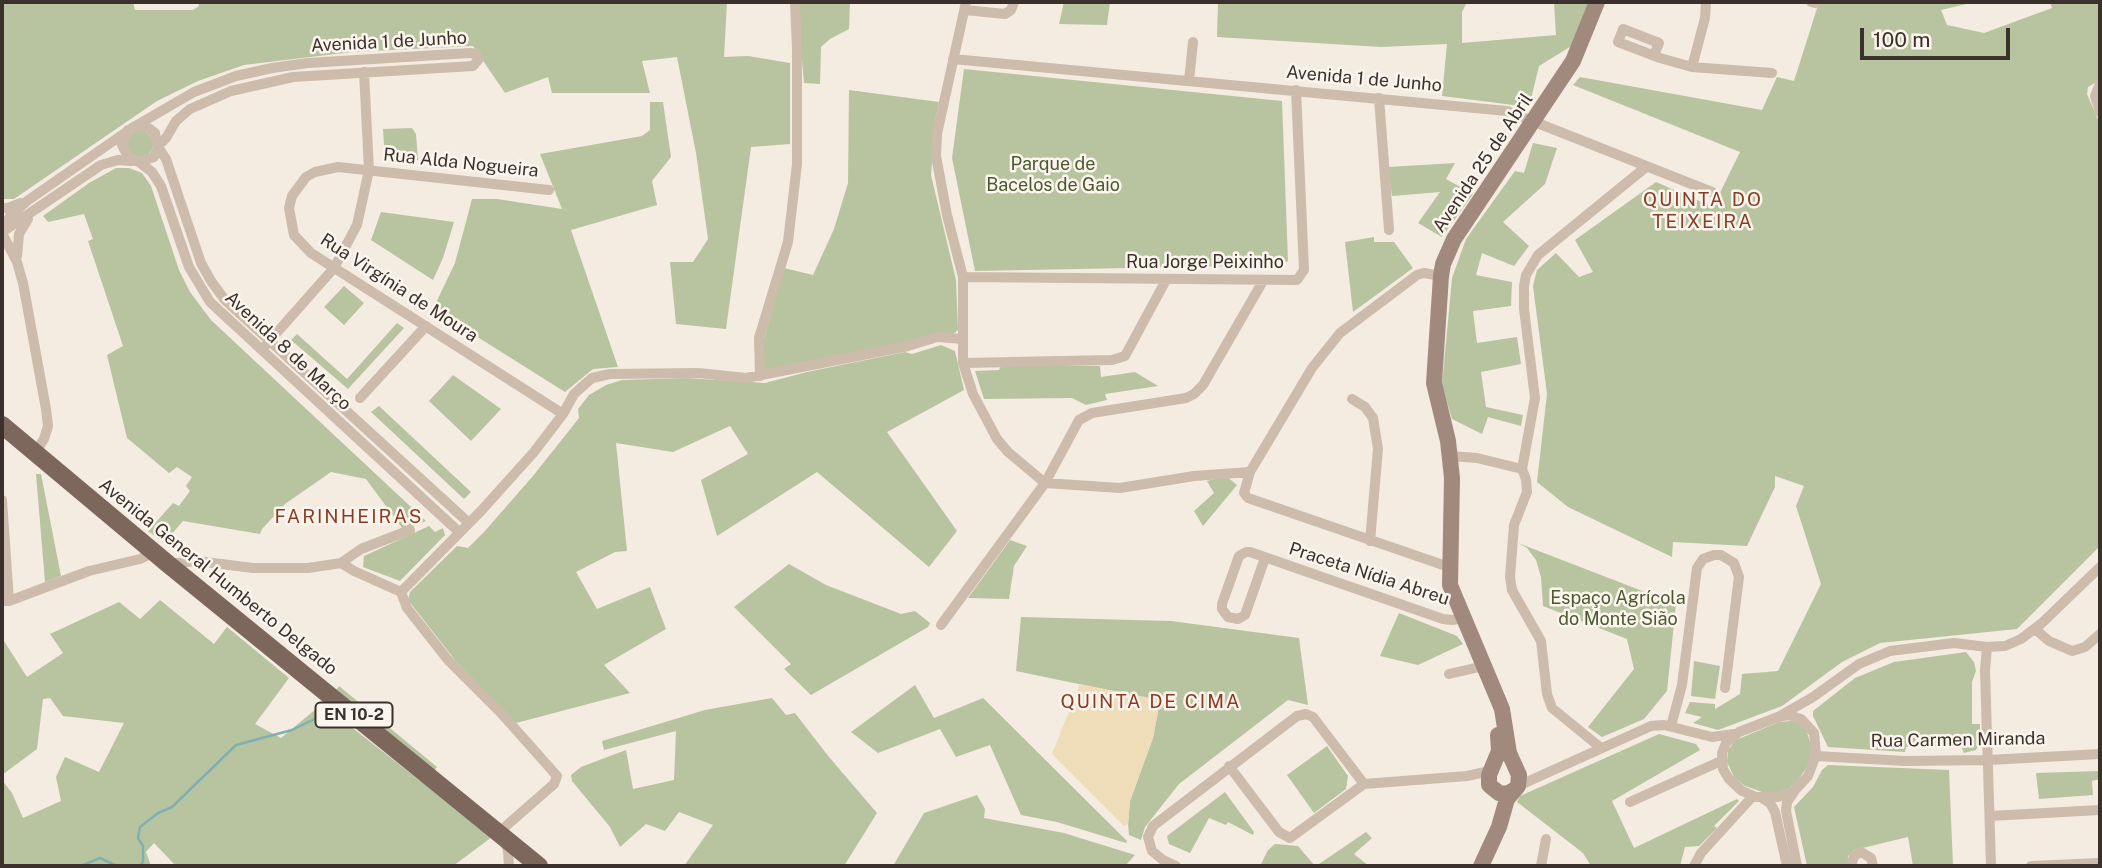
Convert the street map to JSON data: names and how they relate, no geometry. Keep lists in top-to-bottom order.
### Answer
{
  "streets": {
    "main road": ["Avenida 25 de Abril", "Avenida General Humberto Delgado", "EN 10-2"],
    "street": [
      "Avenida 1 de Junho",
      "Rua Alda Nogueira",
      "Rua Jorge Peixinho",
      "Rua Virgínia de Moura",
      "Avenida 8 de Março",
      "Praceta Nídia Abreu",
      "Rua Carmen Miranda"
    ]
  },
  "crossings": [
    ["Avenida 1 de Junho", "Avenida 25 de Abril"],
    ["Avenida 1 de Junho", "Rua Jorge Peixinho"],
    ["Avenida 1 de Junho", "Avenida 8 de Março"],
    ["Rua Alda Nogueira", "Rua Virgínia de Moura"],
    ["Avenida 25 de Abril", "Praceta Nídia Abreu"]
  ],
  "districts": ["QUINTA DO TEIXEIRA", "FARINHEIRAS", "QUINTA DE CIMA"],
  "parks": ["Parque de Bacelos de Gaio", "Espaço Agrícola do Monte Sião"],
  "scale_bar": "100 m"
}
